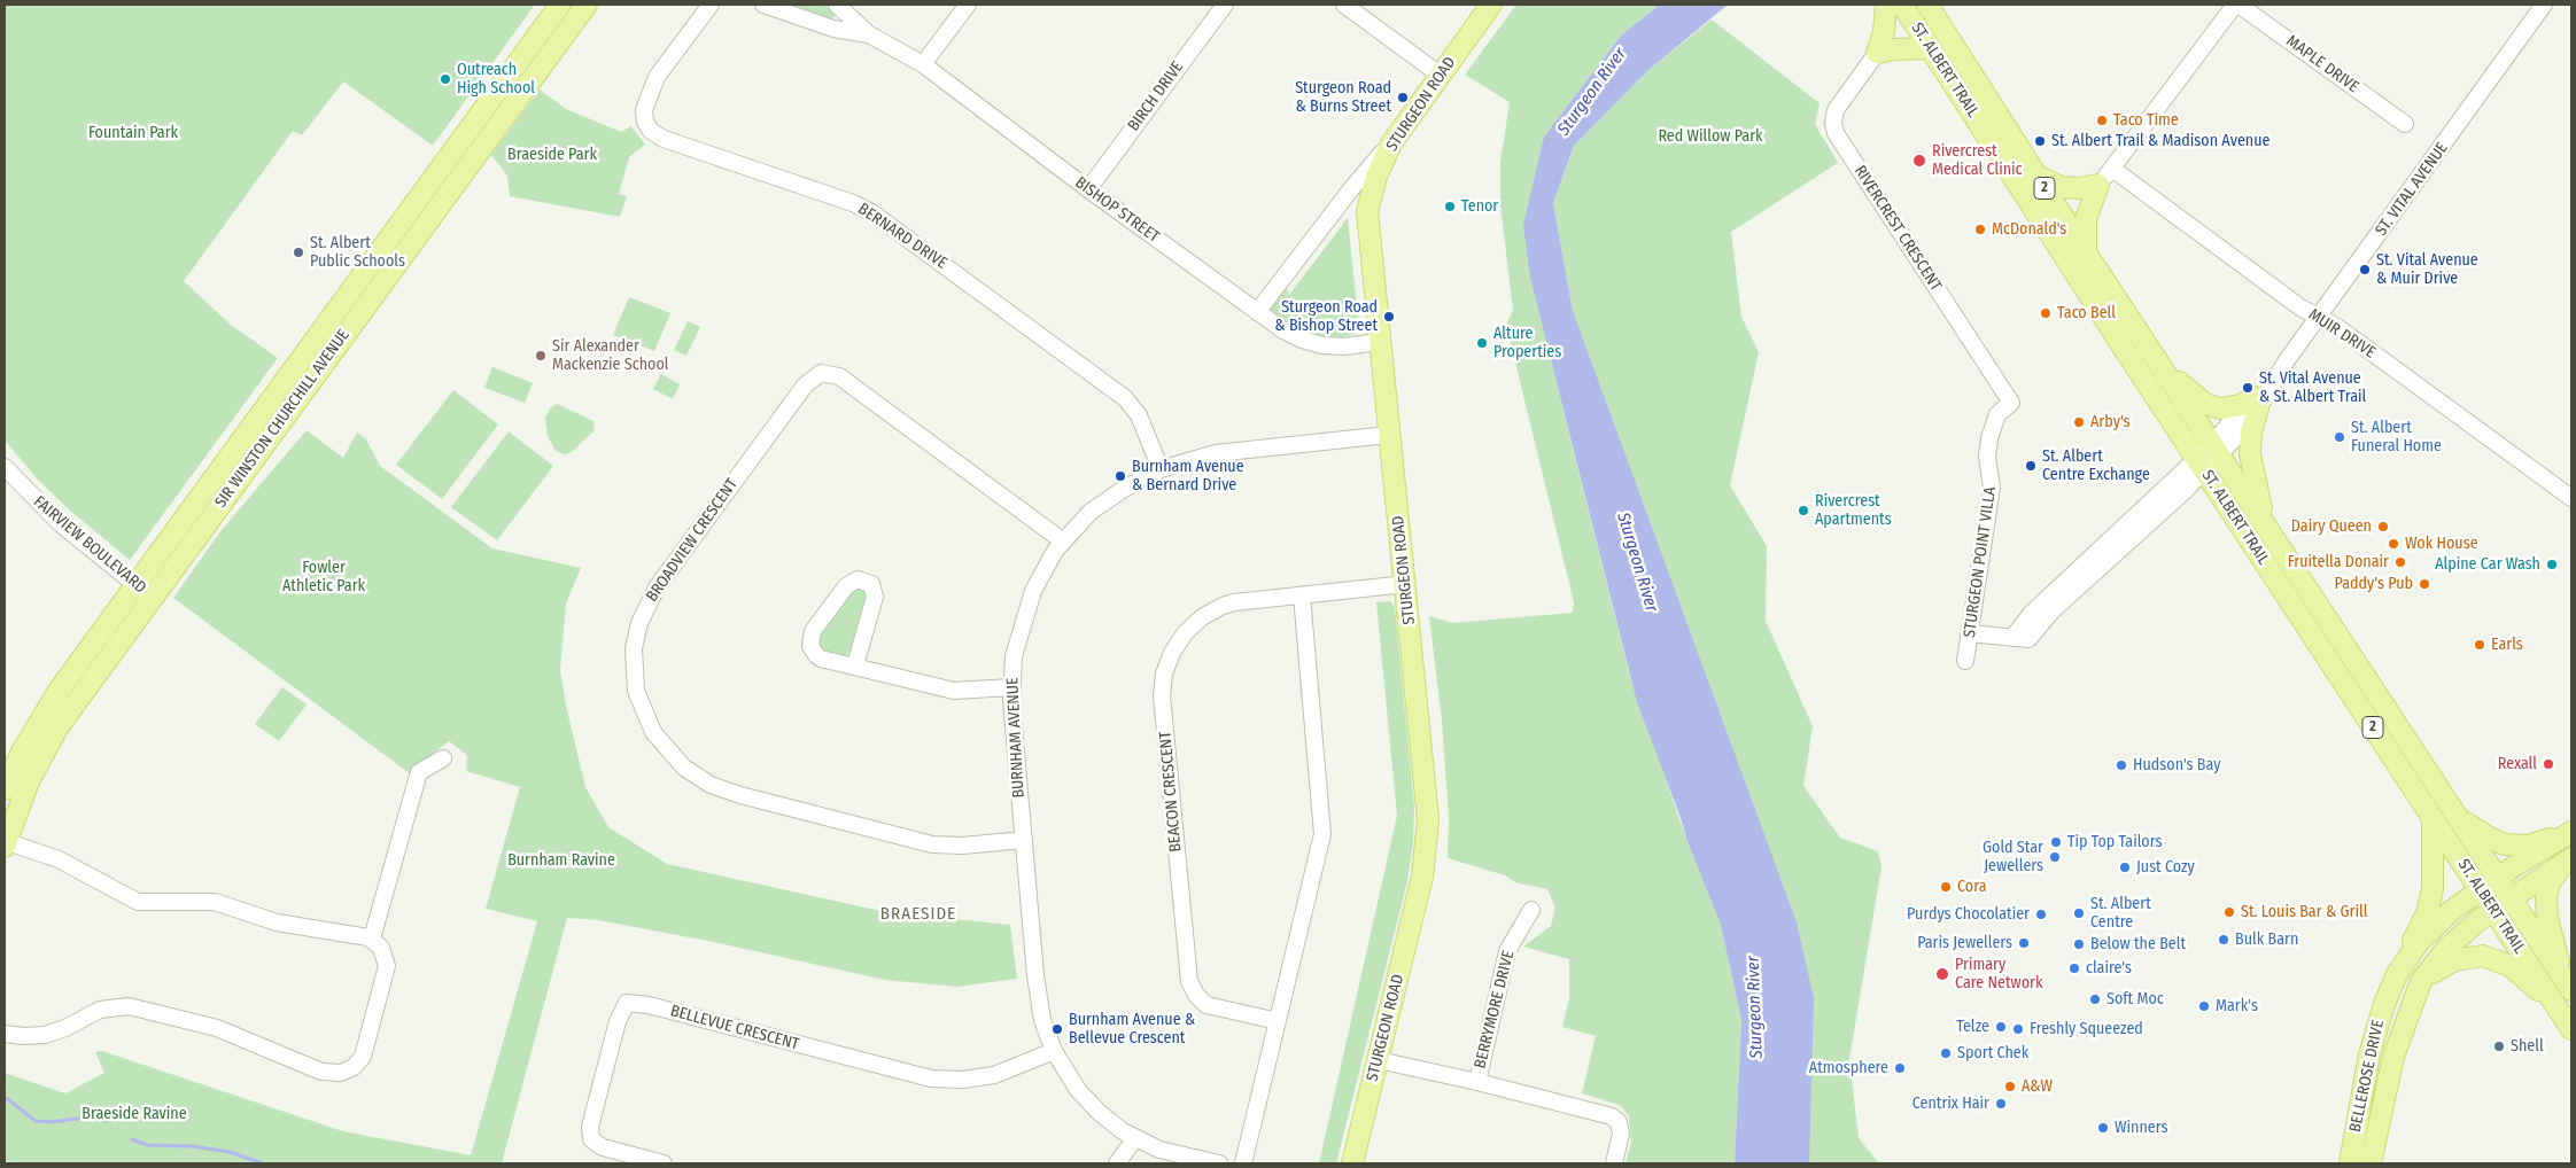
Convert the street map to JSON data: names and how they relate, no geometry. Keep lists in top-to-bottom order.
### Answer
{
  "streets": {
    "main road": [
      "ST. ALBERT TRAIL",
      "STURGEON ROAD",
      "2",
      "SIR WINSTON CHURCHILL AVENUE",
      "BELLEROSE DRIVE"
    ],
    "street": [
      "MAPLE DRIVE",
      "BIRCH DRIVE",
      "ST. VITAL AVENUE",
      "BISHOP STREET",
      "RIVERCREST CRESCENT",
      "BERNARD DRIVE",
      "MUIR DRIVE",
      "BROADVIEW CRESCENT",
      "FAIRVIEW BOULEVARD",
      "STURGEON POINT VILLA",
      "BURNHAM AVENUE",
      "BEACON CRESCENT",
      "BERRYMORE DRIVE",
      "BELLEVUE CRESCENT"
    ]
  },
  "crossings": [
    ["ST. ALBERT TRAIL", "ST. VITAL AVENUE"],
    ["ST. ALBERT TRAIL", "BELLEROSE DRIVE"],
    ["BIRCH DRIVE", "BISHOP STREET"],
    ["STURGEON ROAD", "BISHOP STREET"],
    ["STURGEON ROAD", "BURNHAM AVENUE"],
    ["STURGEON ROAD", "BEACON CRESCENT"],
    ["STURGEON ROAD", "BERRYMORE DRIVE"],
    ["ST. VITAL AVENUE", "MUIR DRIVE"],
    ["RIVERCREST CRESCENT", "STURGEON POINT VILLA"],
    ["BERNARD DRIVE", "BURNHAM AVENUE"],
    ["SIR WINSTON CHURCHILL AVENUE", "FAIRVIEW BOULEVARD"],
    ["BROADVIEW CRESCENT", "BURNHAM AVENUE"],
    ["BURNHAM AVENUE", "BELLEVUE CRESCENT"]
  ],
  "districts": ["BRAESIDE"],
  "water": ["Sturgeon River"],
  "parks": [
    "Fountain Park",
    "Red Willow Park",
    "Braeside Park",
    "Fowler Athletic Park",
    "Burnham Ravine",
    "Braeside Ravine"
  ],
  "places": [
    "Outreach High School",
    "Sturgeon Road & Burns Street",
    "Taco Time",
    "St. Albert Trail & Madison Avenue",
    "Rivercrest Medical Clinic",
    "Tenor",
    "McDonald's",
    "St. Albert Public Schools",
    "St. Vital Avenue & Muir Drive",
    "Taco Bell",
    "Sturgeon Road & Bishop Street",
    "Alture Properties",
    "Sir Alexander Mackenzie School",
    "St. Vital Avenue & St. Albert Trail",
    "Arby's",
    "St. Albert Funeral Home",
    "St. Albert Centre Exchange",
    "Burnham Avenue & Bernard Drive",
    "Rivercrest Apartments",
    "Dairy Queen",
    "Wok House",
    "Fruitella Donair",
    "Alpine Car Wash",
    "Paddy's Pub",
    "Earls",
    "Rexall",
    "Hudson's Bay",
    "Tip Top Tailors",
    "Gold Star Jewellers",
    "Just Cozy",
    "Cora",
    "St. Louis Bar & Grill",
    "St. Albert Centre",
    "Purdys Chocolatier",
    "Bulk Barn",
    "Paris Jewellers",
    "Below the Belt",
    "claire's",
    "Primary Care Network",
    "Soft Moc",
    "Mark's",
    "Telze",
    "Burnham Avenue & Bellevue Crescent",
    "Freshly Squeezed",
    "Shell",
    "Sport Chek",
    "Atmosphere",
    "A&W",
    "Centrix Hair",
    "Winners"
  ]
}
